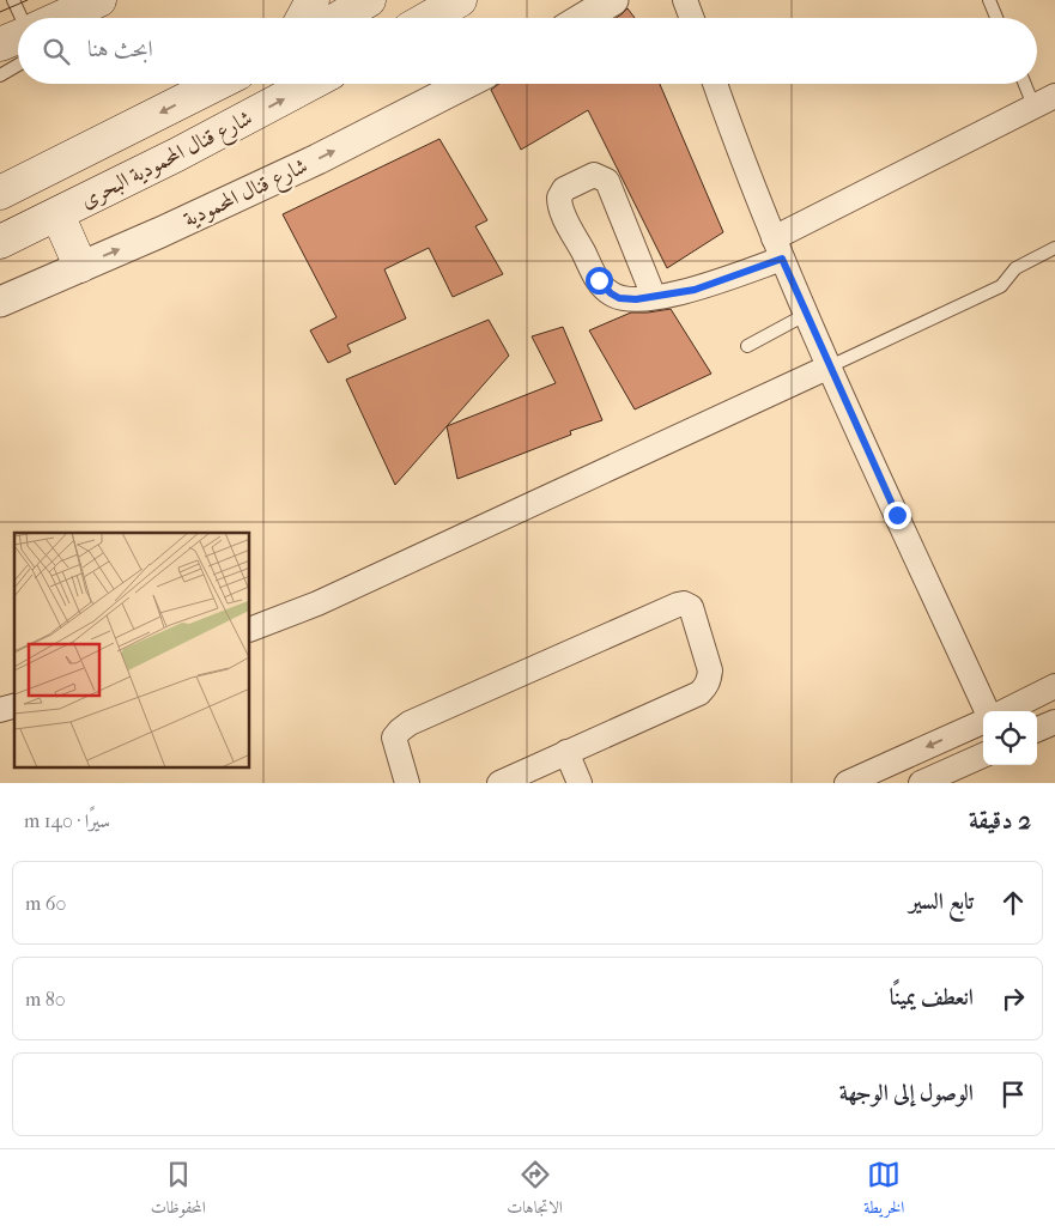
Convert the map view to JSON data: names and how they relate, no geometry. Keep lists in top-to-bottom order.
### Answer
{
  "streets": {
    "main road": ["شارع قنال المحمودية البحرى"],
    "street": ["شارع قنال المحمودية"]
  },
  "one_way": ["شارع قنال المحمودية"],
  "page": {
    "search": "ابحث هنا",
    "heading": ["2 دقيقة", "سيرًا · 140 m"],
    "list": [
      ["تابع السير", "60 m"],
      ["انعطف يمينًا", "80 m"],
      "الوصول إلى الوجهة"
    ],
    "nav": ["الخريطة", "الاتجاهات", "المحفوظات"]
  }
}
